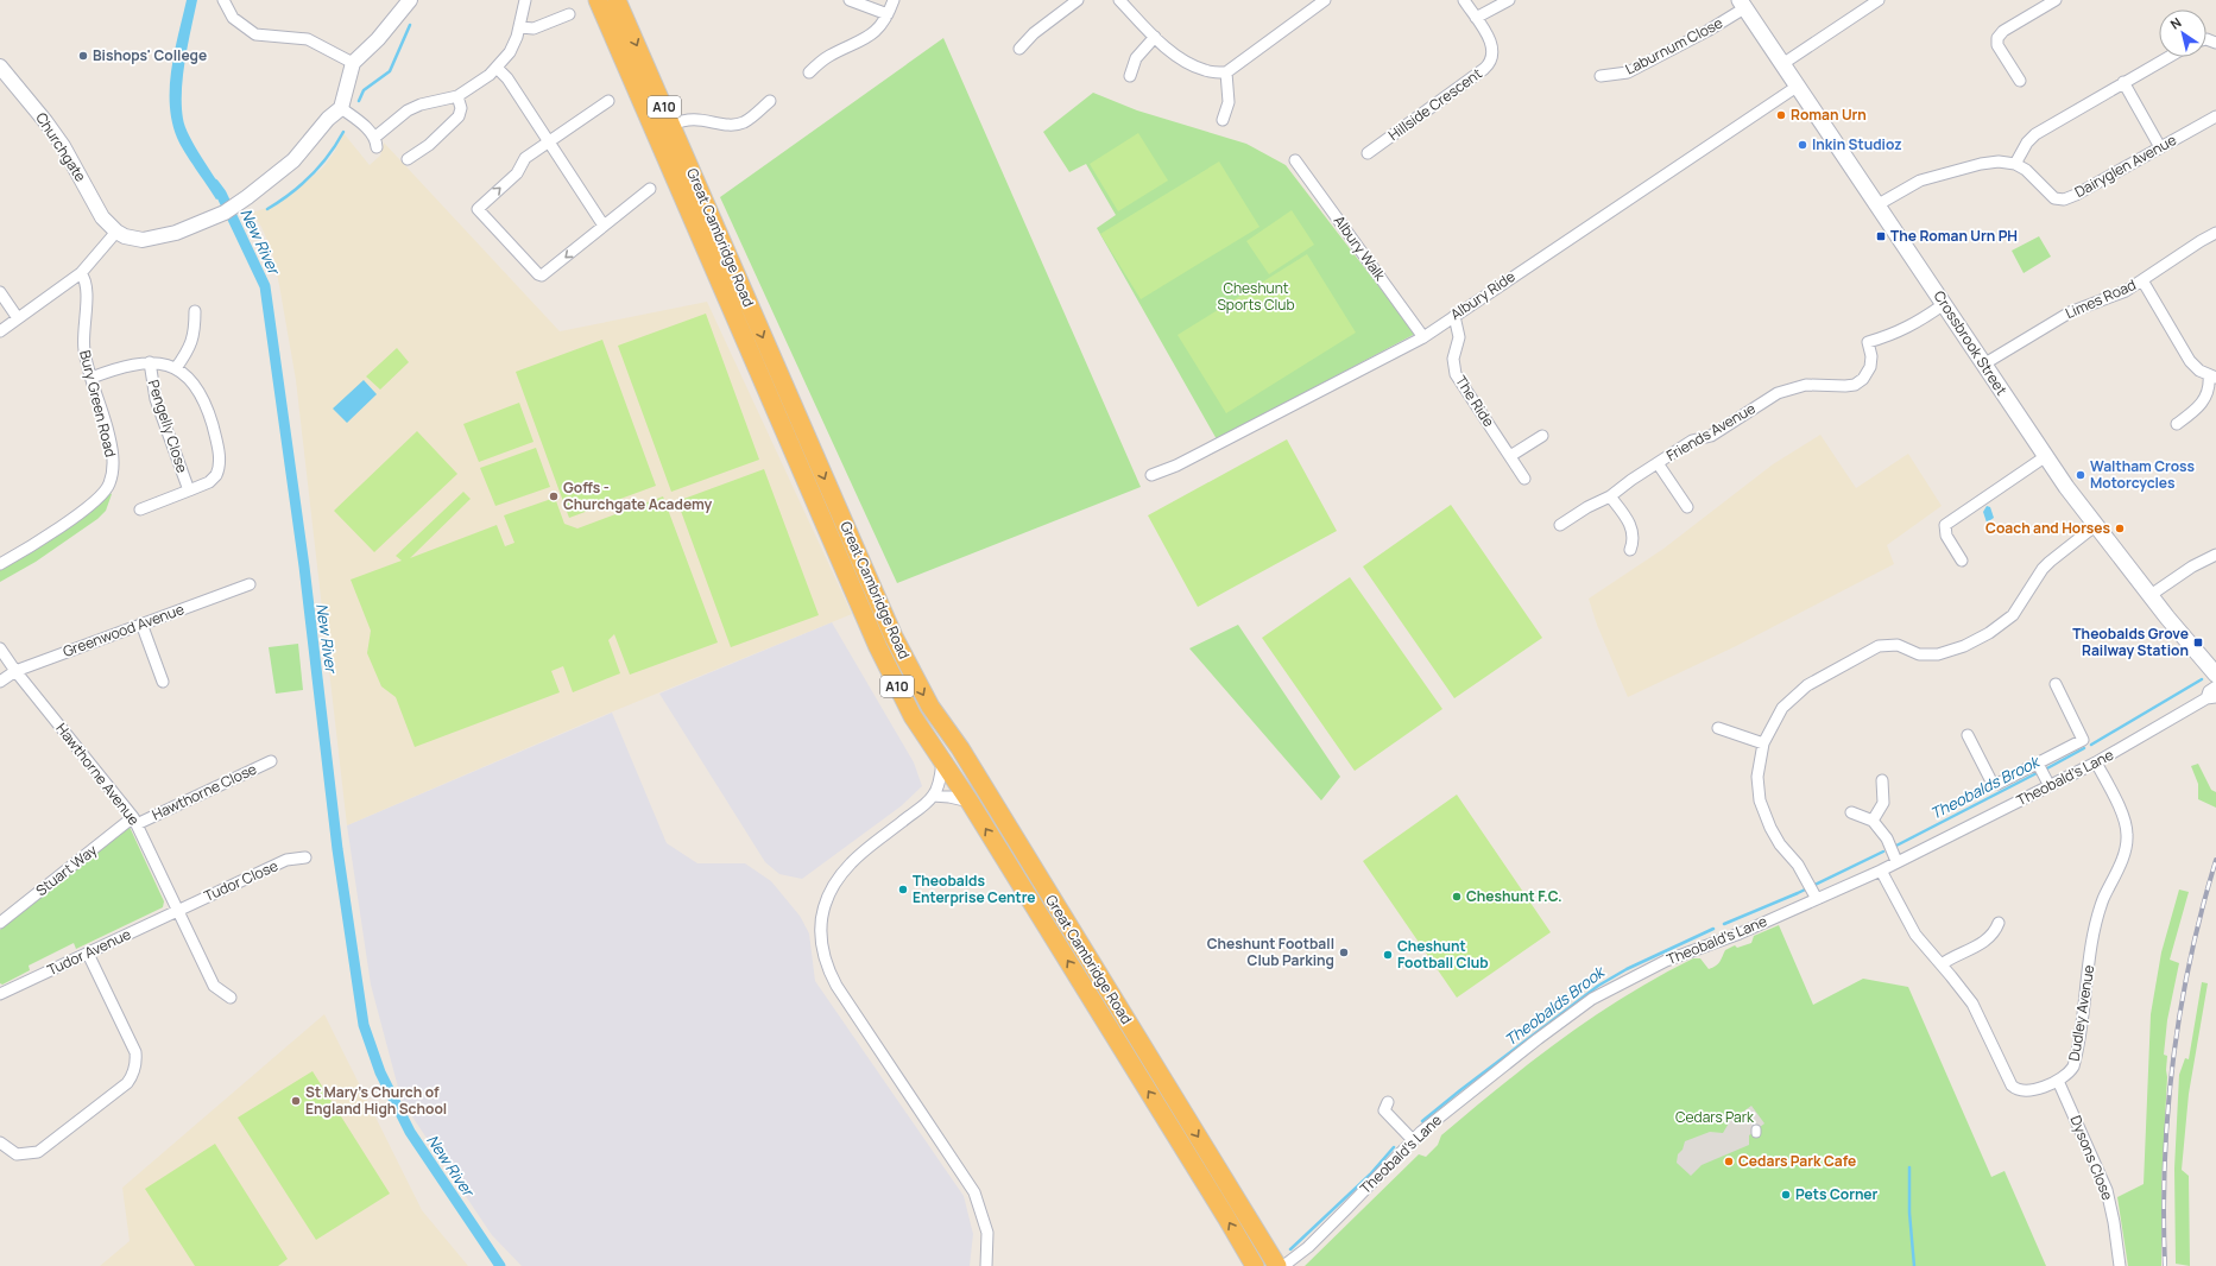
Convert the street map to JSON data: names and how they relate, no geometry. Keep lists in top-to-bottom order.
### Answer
{
  "streets": {
    "highway": ["A10", "Great Cambridge Road"],
    "main road": ["Crossbrook Street"],
    "street": [
      "Laburnum Close",
      "Hillside Crescent",
      "Churchgate",
      "Dairyglen Avenue",
      "Albury Walk",
      "Albury Ride",
      "Limes Road",
      "The Ride",
      "Bury Green Road",
      "Pengelly Close",
      "Friends Avenue",
      "Greenwood Avenue",
      "Hawthorne Avenue",
      "Theobald's Lane",
      "Hawthorne Close",
      "Stuart Way",
      "Tudor Close",
      "Tudor Avenue",
      "Dudley Avenue",
      "Dysons Close"
    ]
  },
  "crossings": [
    ["Laburnum Close", "Crossbrook Street"],
    ["Albury Walk", "Albury Ride"],
    ["Albury Ride", "Crossbrook Street"],
    ["Albury Ride", "The Ride"],
    ["Limes Road", "Crossbrook Street"],
    ["Crossbrook Street", "Friends Avenue"],
    ["Bury Green Road", "Pengelly Close"],
    ["Greenwood Avenue", "Hawthorne Avenue"],
    ["Hawthorne Avenue", "Hawthorne Close"],
    ["Hawthorne Avenue", "Stuart Way"],
    ["Hawthorne Avenue", "Tudor Close"],
    ["Hawthorne Avenue", "Tudor Avenue"],
    ["Theobald's Lane", "Dudley Avenue"],
    ["Hawthorne Close", "Stuart Way"],
    ["Tudor Close", "Tudor Avenue"],
    ["Dudley Avenue", "Dysons Close"]
  ],
  "water": ["New River", "Theobalds Brook"],
  "parks": ["Cheshunt Sports Club", "Cedars Park"],
  "places": {
    "other": [
      "Bishops' College",
      "Roman Urn",
      "Inkin Studioz",
      "Waltham Cross Motorcycles",
      "Goffs - Churchgate Academy",
      "Coach and Horses",
      "Theobalds Enterprise Centre",
      "Cheshunt F.C.",
      "Cheshunt Football Club Parking",
      "Cheshunt Football Club",
      "St Mary's Church of England High School",
      "Cedars Park Cafe",
      "Pets Corner"
    ],
    "transit": ["The Roman Urn PH", "Theobalds Grove Railway Station"]
  },
  "north": "top left"
}
